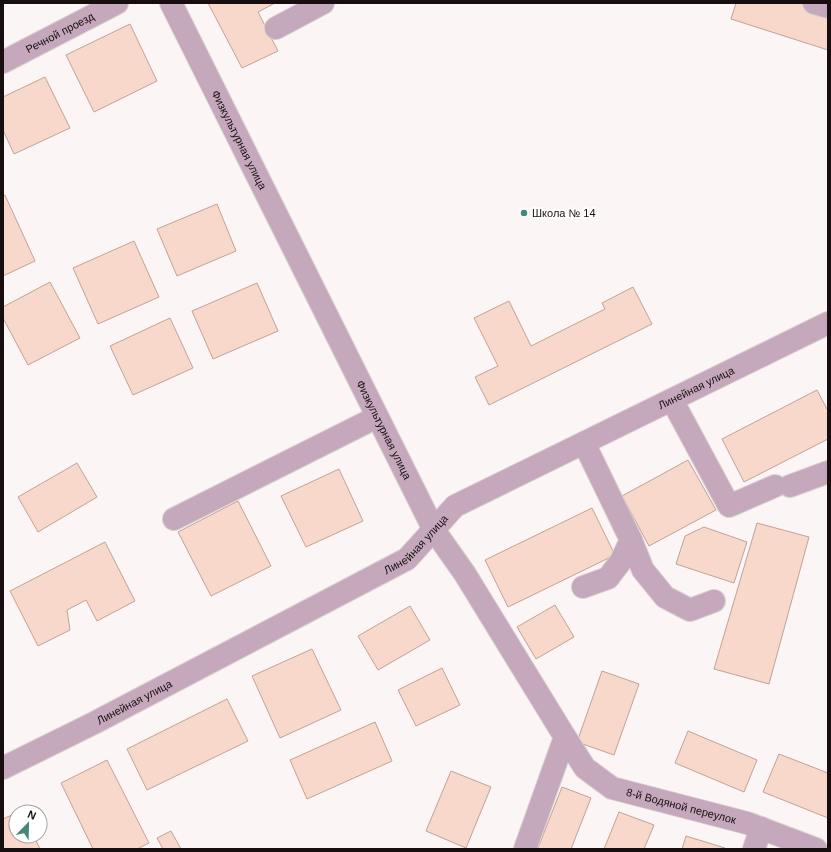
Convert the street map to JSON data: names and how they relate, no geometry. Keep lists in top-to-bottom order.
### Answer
{
  "streets": {
    "street": [
      "Речной проезд",
      "Физкультурная улица",
      "Линейная улица",
      "8-й Водяной переулок"
    ]
  },
  "crossings": [
    ["Физкультурная улица", "Линейная улица"],
    ["Физкультурная улица", "8-й Водяной переулок"]
  ],
  "places": ["Школа № 14"],
  "north": "top right"
}
